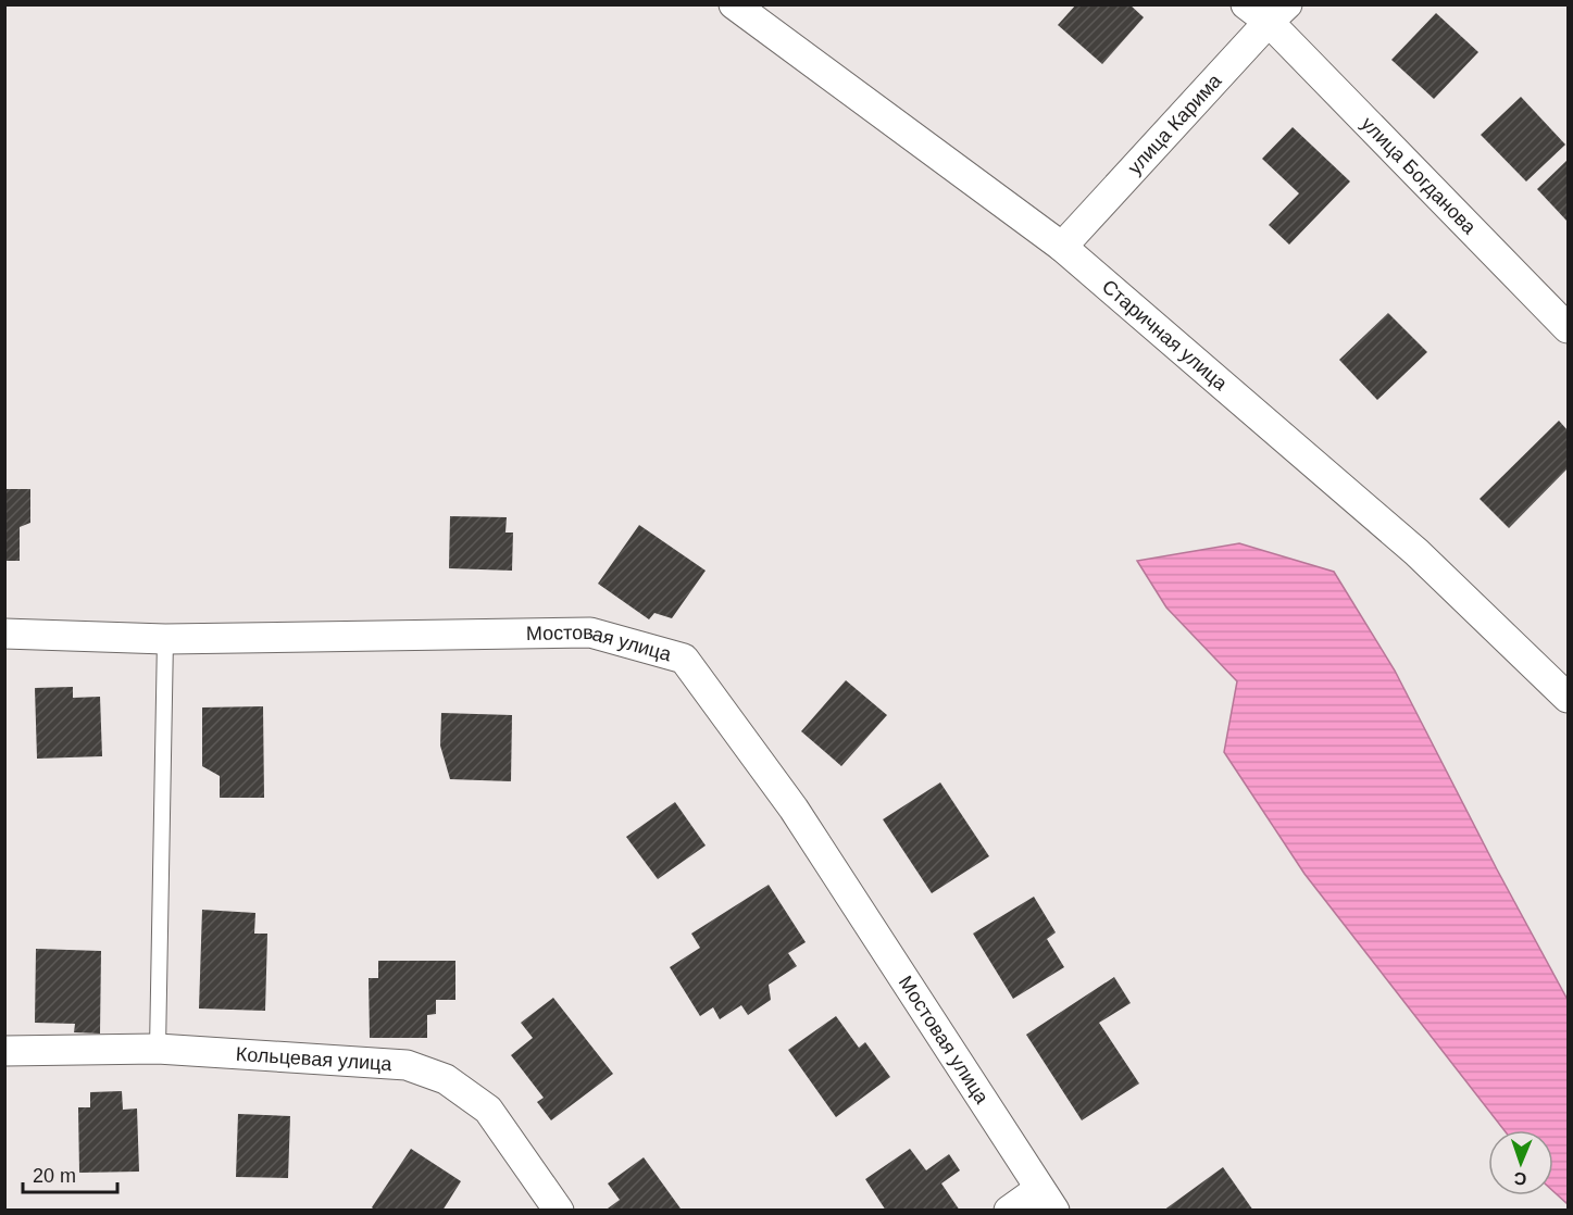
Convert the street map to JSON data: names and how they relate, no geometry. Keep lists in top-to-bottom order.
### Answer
{
  "streets": {
    "street": [
      "улица Карима",
      "улица Богданова",
      "Старичная улица",
      "Мостовая улица",
      "Кольцевая улица"
    ]
  },
  "crossings": [
    ["улица Карима", "улица Богданова"],
    ["улица Карима", "Старичная улица"]
  ],
  "scale_bar": "20 m",
  "north": "bottom"
}
